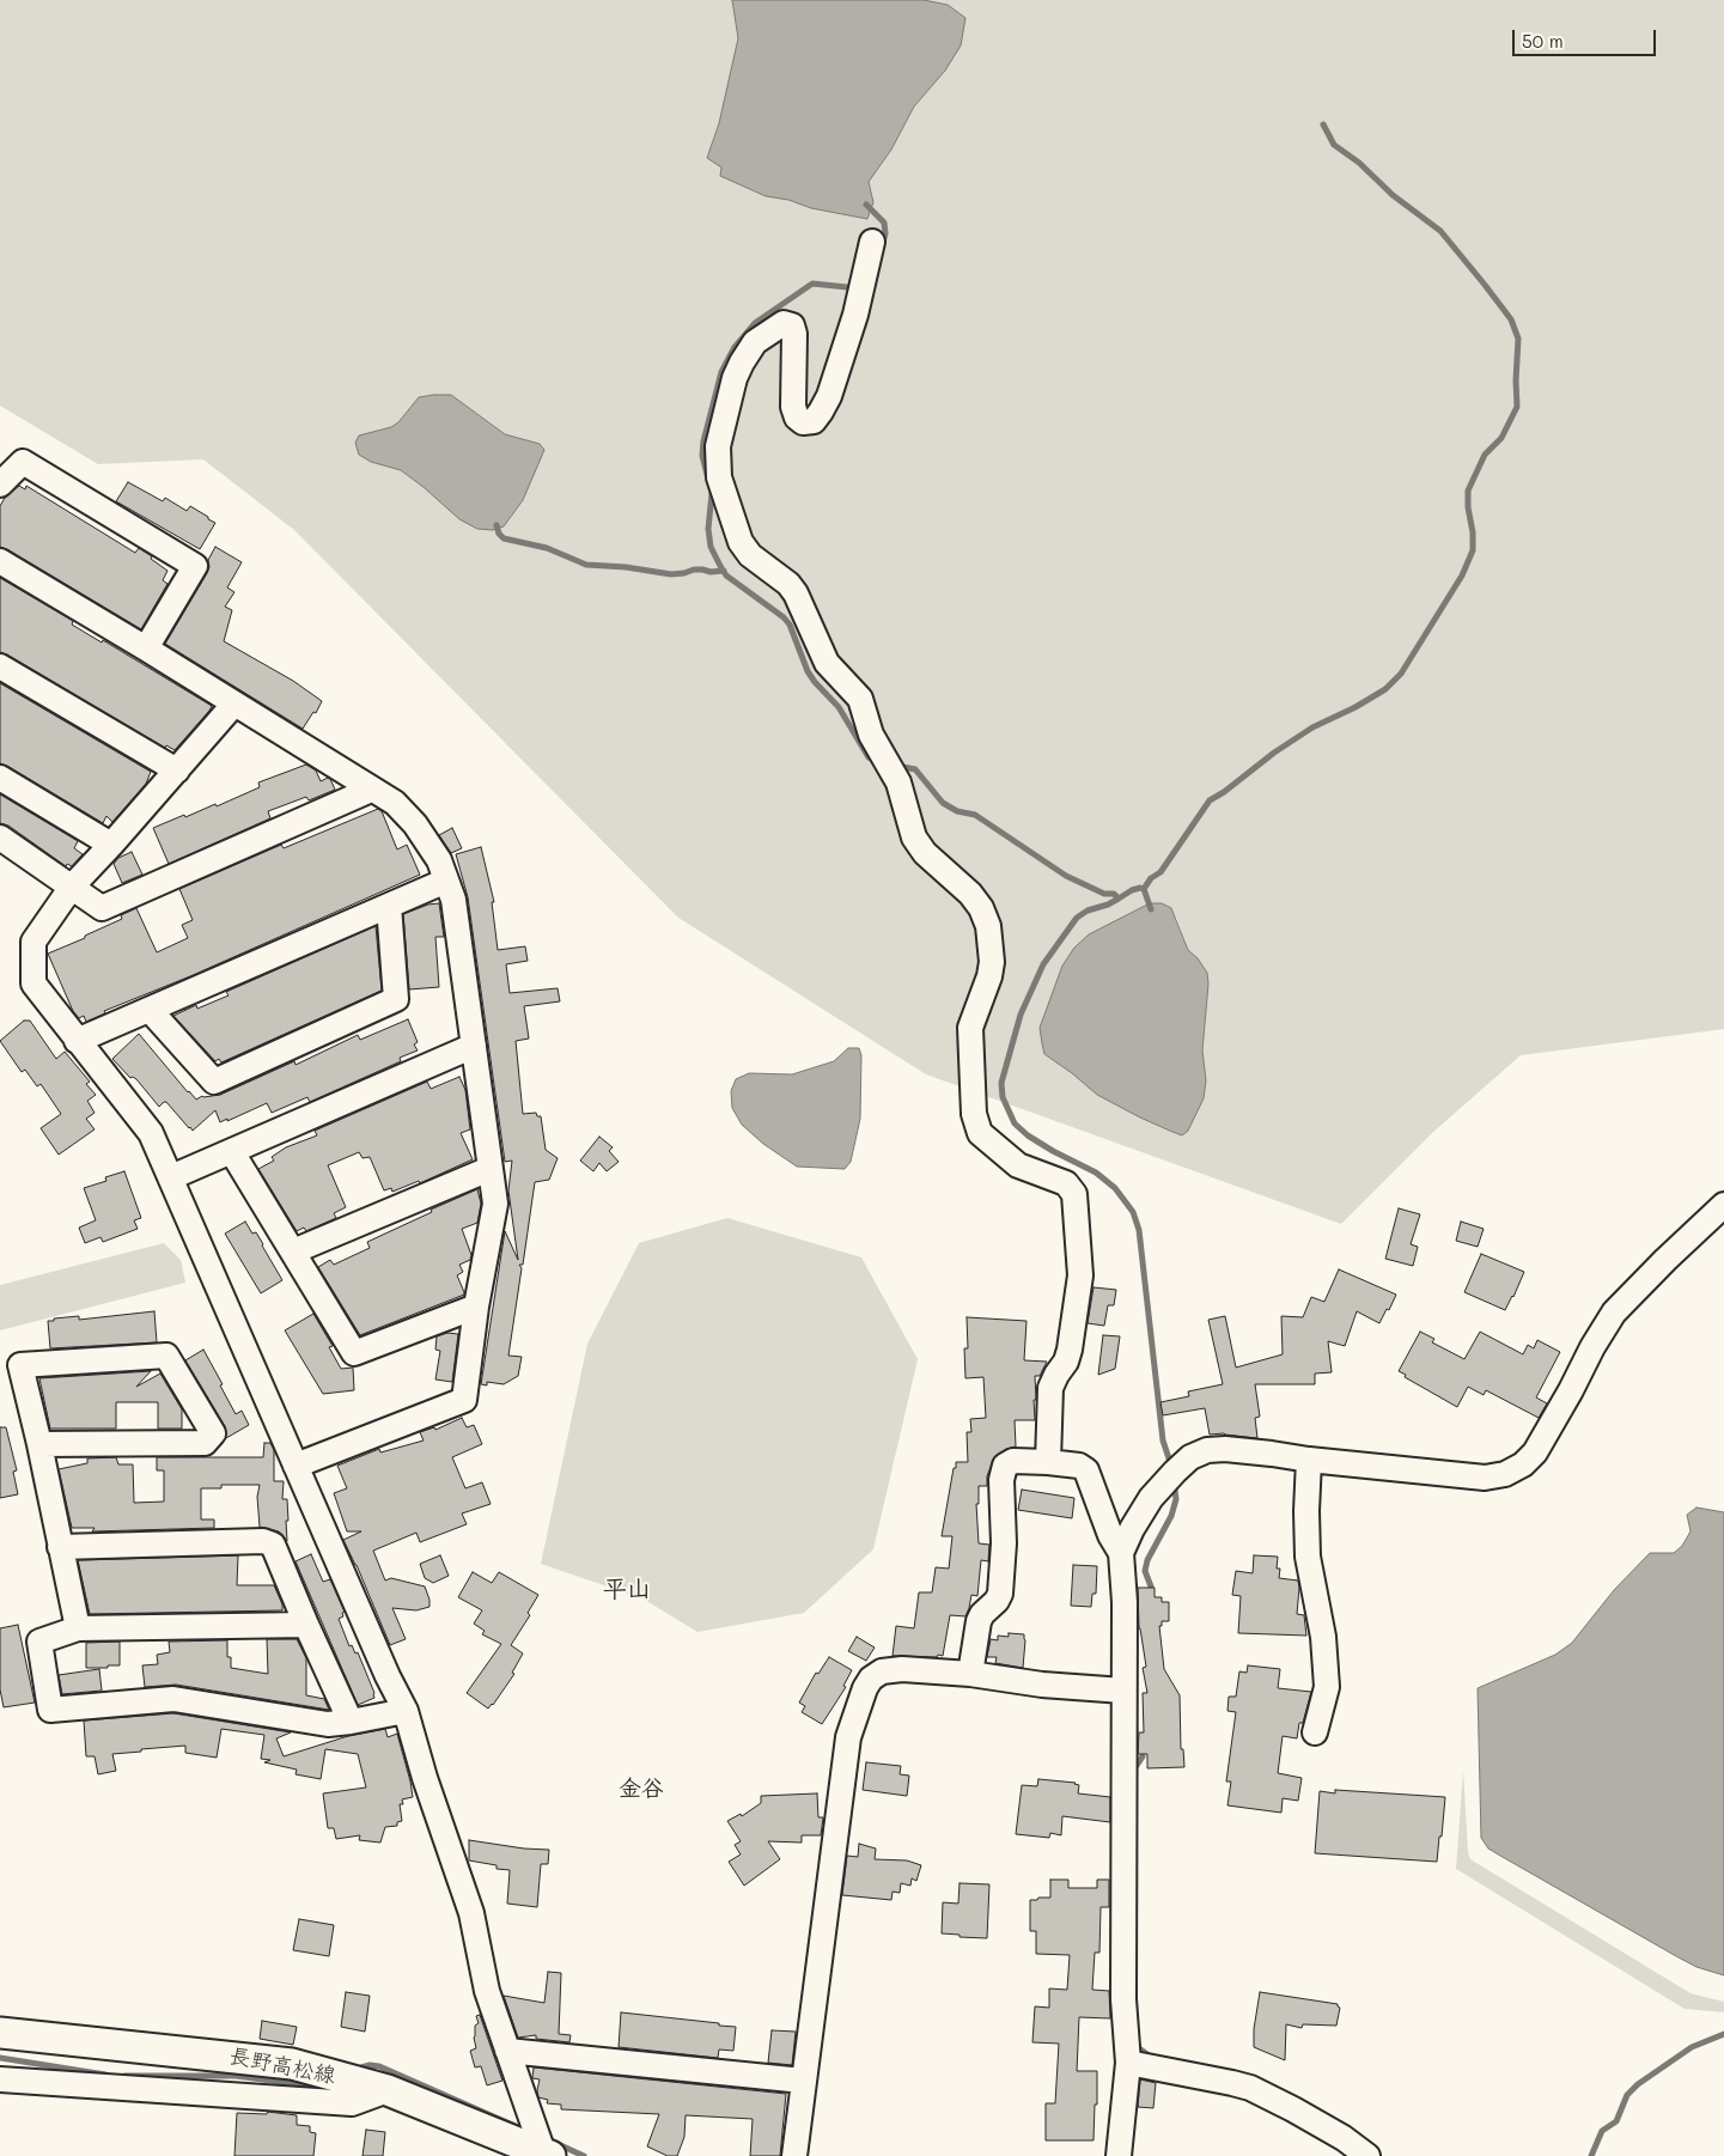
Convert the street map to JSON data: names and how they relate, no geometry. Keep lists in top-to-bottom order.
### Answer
{
  "streets": {
    "main road": ["長野高松線"]
  },
  "districts": ["平山", "金谷"],
  "scale_bar": "50 m"
}
